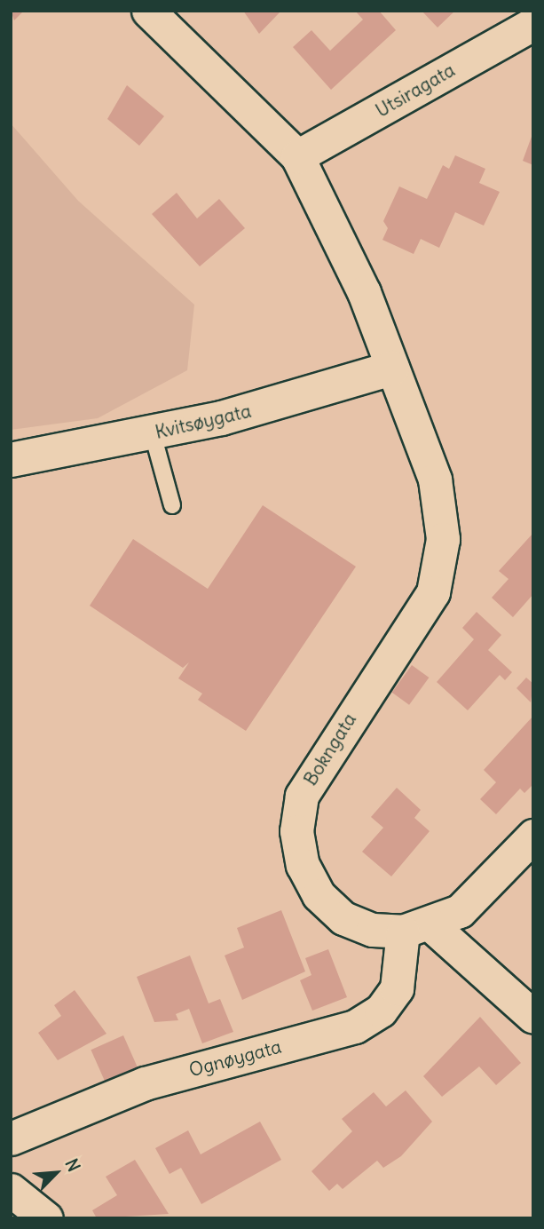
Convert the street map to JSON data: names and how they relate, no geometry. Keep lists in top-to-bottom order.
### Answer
{
  "streets": {
    "street": [
      "Utsiragata",
      "Kvitsøygata",
      "Bokngata",
      "Ognøygata"
    ]
  },
  "crossings": [
    ["Kvitsøygata", "Bokngata"],
    ["Bokngata", "Ognøygata"]
  ],
  "north": "top right"
}
